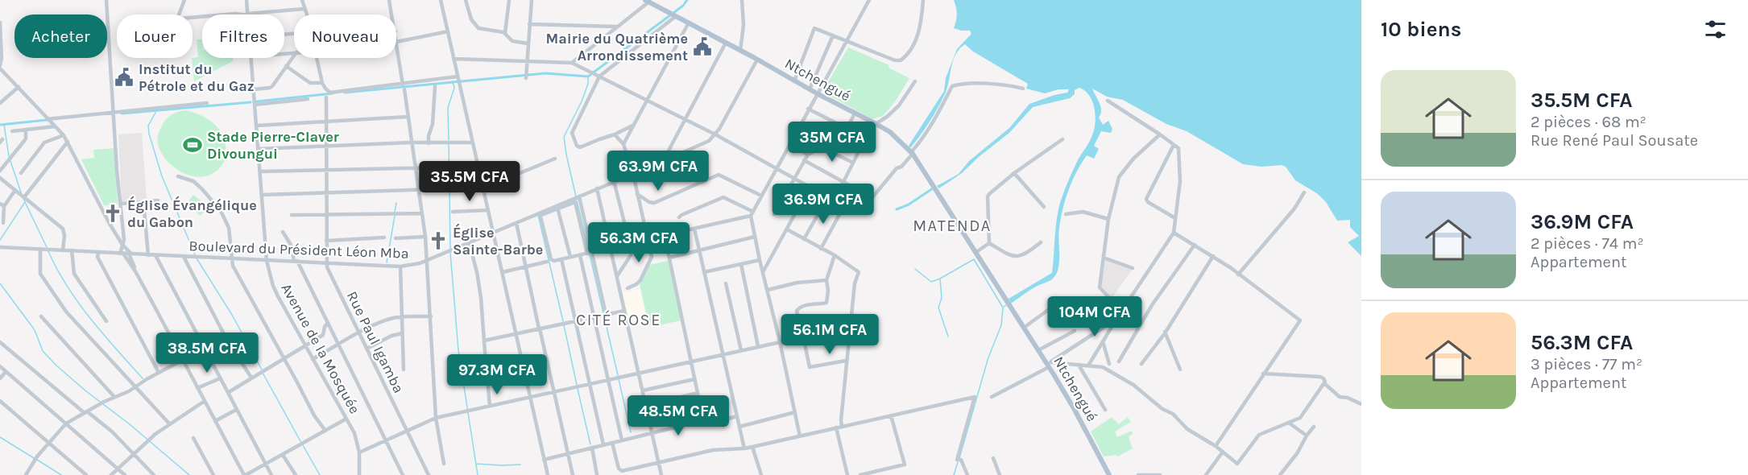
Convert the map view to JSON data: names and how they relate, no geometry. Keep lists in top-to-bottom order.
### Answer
{
  "streets": {
    "main road": ["Ntchengué"],
    "street": ["Boulevard du Président Léon Mba", "Rue Paul Igamba", "Avenue de la Mosquée"]
  },
  "crossings": [
    ["Ntchengué", "Boulevard du Président Léon Mba"],
    ["Boulevard du Président Léon Mba", "Rue Paul Igamba"],
    ["Boulevard du Président Léon Mba", "Avenue de la Mosquée"]
  ],
  "districts": ["MATENDA", "CITÉ ROSE"],
  "places": {
    "public building": ["Mairie du Quatrième Arrondissement", "Institut du Pétrole et du Gaz"],
    "sports": ["Stade Pierre-Claver Divoungui"],
    "church": ["Église Évangélique du Gabon", "Église Sainte-Barbe"]
  },
  "page": {
    "heading": "10 biens",
    "chip": [
      "Acheter",
      "Louer",
      "Filtres",
      "Nouveau"
    ],
    "list": [
      {
        "name": "35.5M CFA",
        "note": "2 pièces · 68 m² · Rue René Paul Sousate"
      },
      {
        "name": "36.9M CFA",
        "note": "2 pièces · 74 m² · Appartement"
      },
      {
        "name": "56.3M CFA",
        "note": "3 pièces · 77 m² · Appartement"
      }
    ],
    "price": [
      "35M CFA",
      "63.9M CFA",
      "35.5M CFA",
      "36.9M CFA",
      "56.3M CFA",
      "104M CFA",
      "56.1M CFA",
      "38.5M CFA",
      "97.3M CFA",
      "48.5M CFA"
    ]
  }
}
